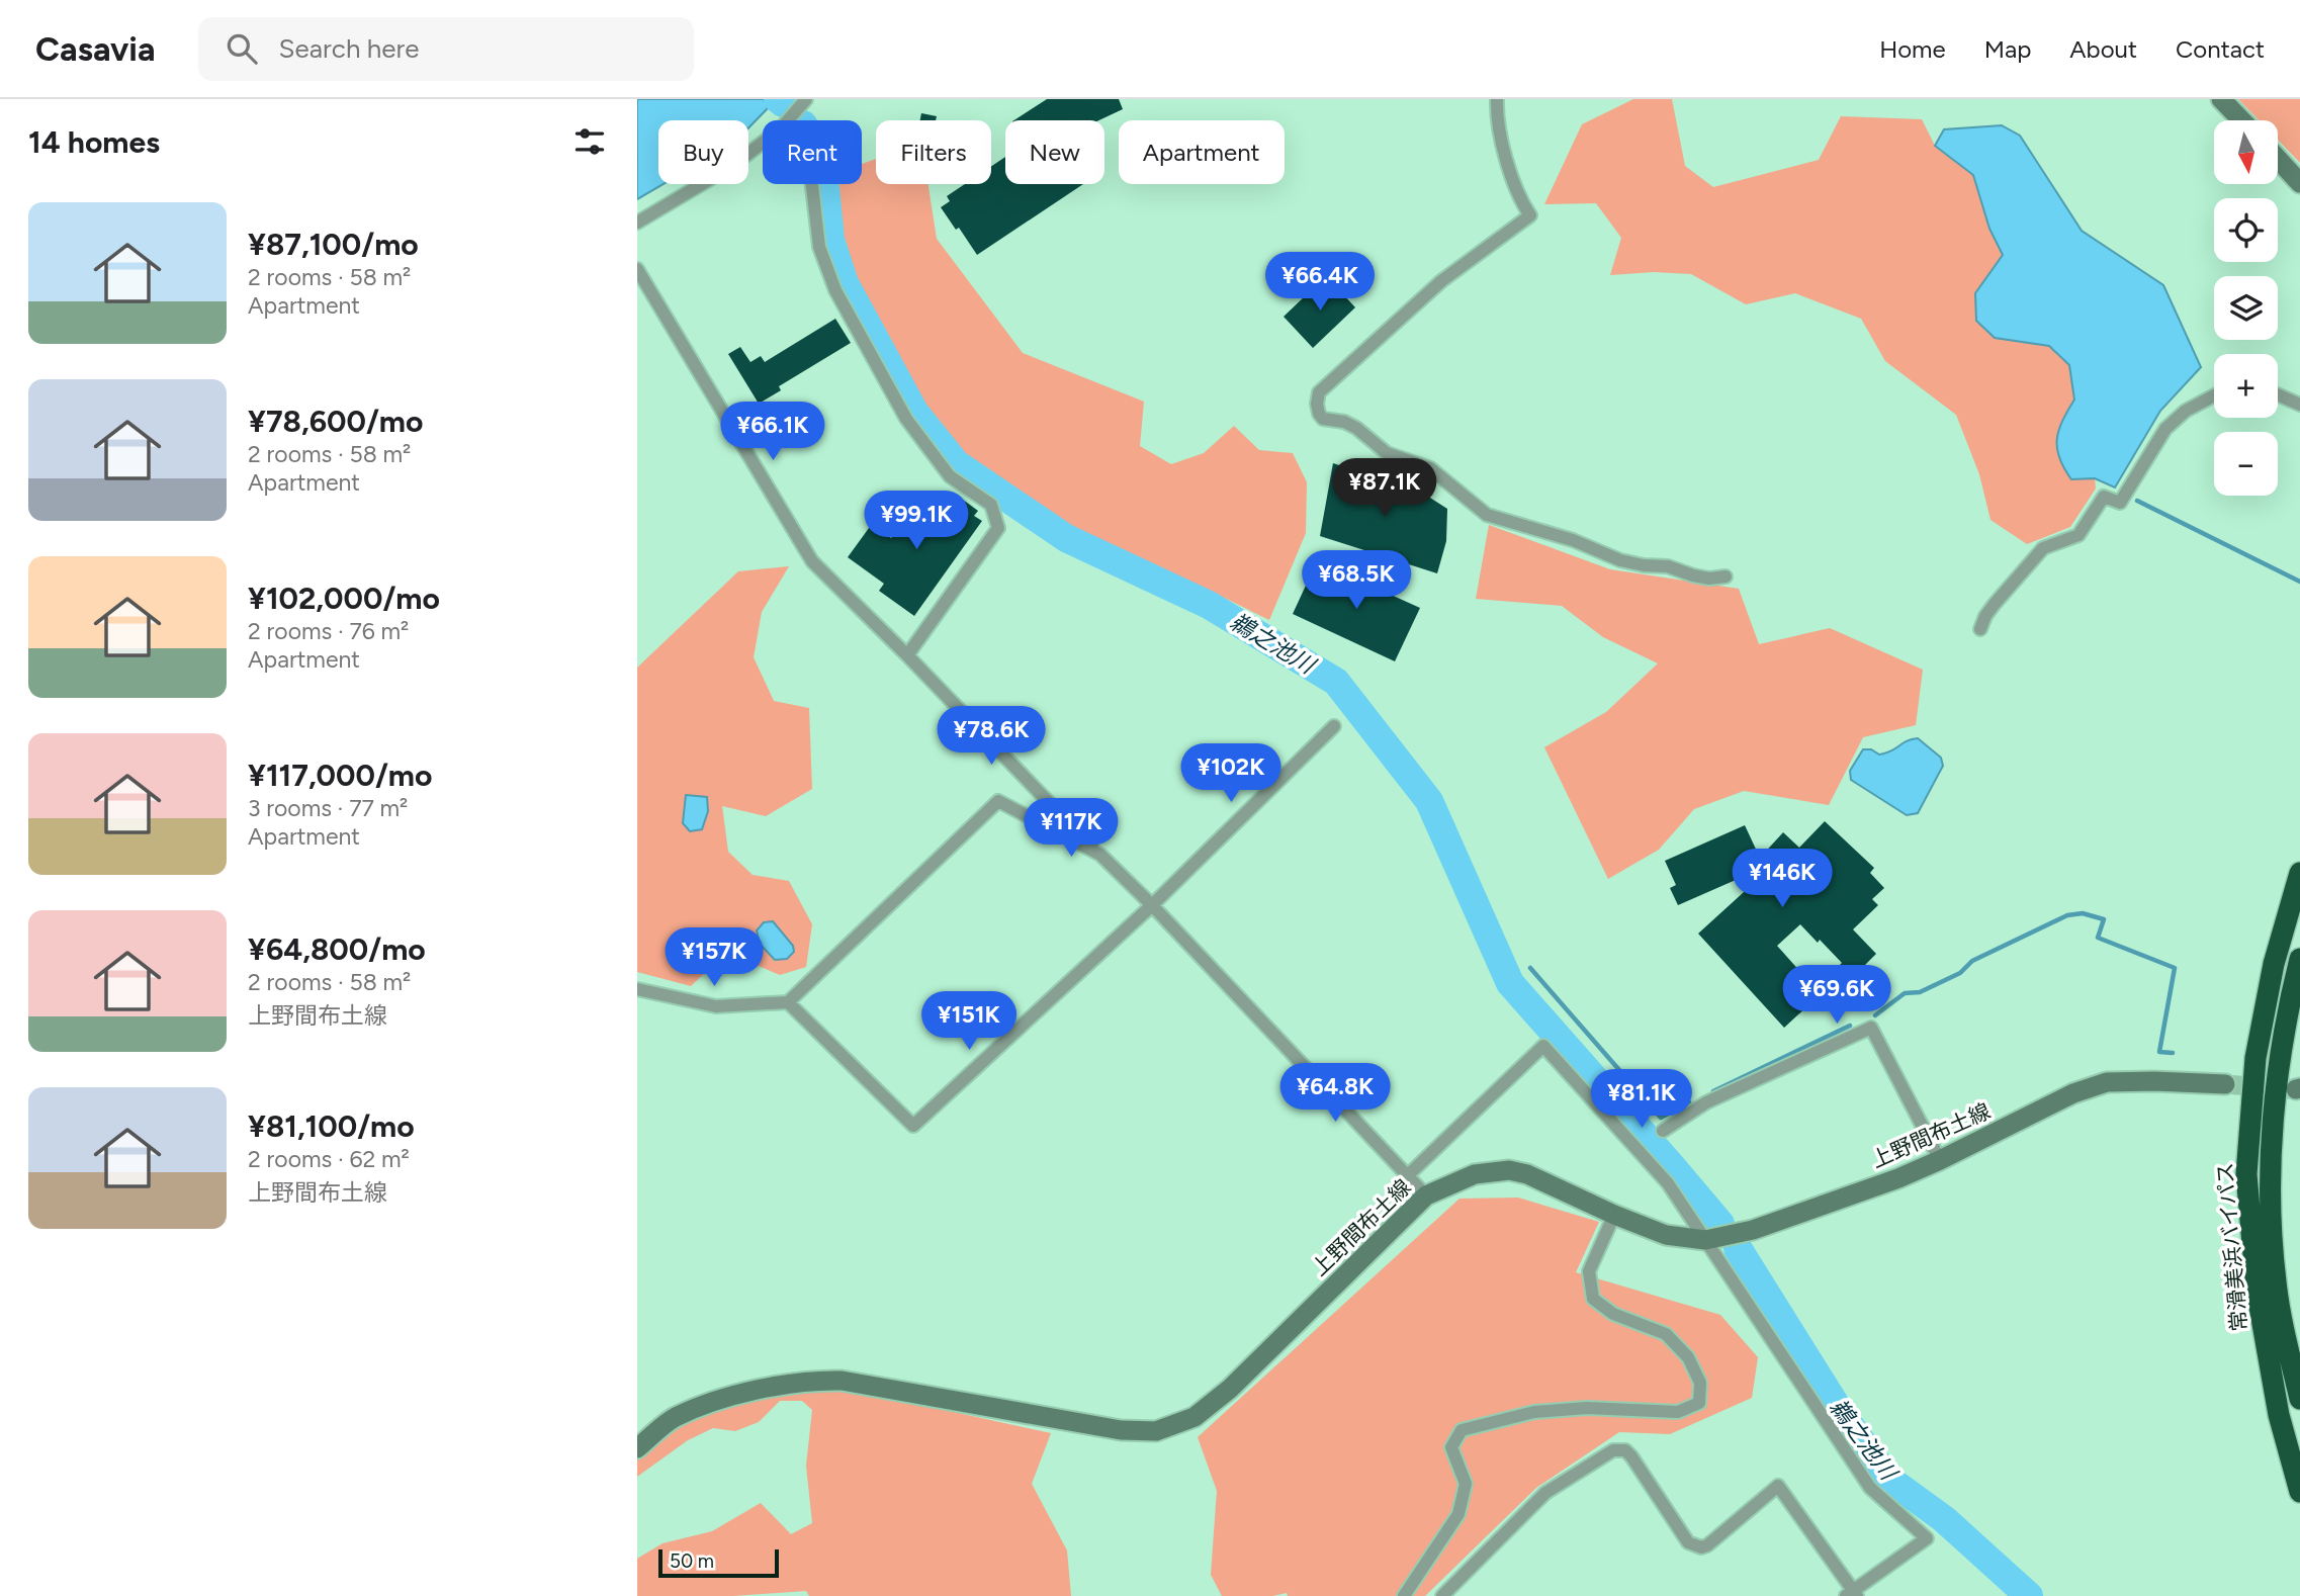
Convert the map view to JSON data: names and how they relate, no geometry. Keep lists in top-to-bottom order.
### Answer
{
  "streets": {
    "highway": ["常滑美浜バイパス"],
    "main road": ["上野間布土線"]
  },
  "water": ["鵜之池川"],
  "scale_bar": "50 m",
  "north": "bottom",
  "page": {
    "header": "Casavia",
    "search": "Search here",
    "nav": [
      "Home",
      "Map",
      "About",
      "Contact"
    ],
    "heading": "14 homes",
    "map_buttons": ["+", "−"],
    "chip": [
      "Buy",
      "Rent",
      "Filters",
      "New",
      "Apartment"
    ],
    "list": [
      {
        "name": "¥87,100/mo",
        "note": "2 rooms · 58 m² · Apartment"
      },
      {
        "name": "¥78,600/mo",
        "note": "2 rooms · 58 m² · Apartment"
      },
      {
        "name": "¥102,000/mo",
        "note": "2 rooms · 76 m² · Apartment"
      },
      {
        "name": "¥117,000/mo",
        "note": "3 rooms · 77 m² · Apartment"
      },
      {
        "name": "¥64,800/mo",
        "note": "2 rooms · 58 m² · 上野間布土線"
      },
      {
        "name": "¥81,100/mo",
        "note": "2 rooms · 62 m² · 上野間布土線"
      }
    ],
    "price": [
      "¥66.4K",
      "¥66.1K",
      "¥87.1K",
      "¥99.1K",
      "¥68.5K",
      "¥78.6K",
      "¥102K",
      "¥117K",
      "¥146K",
      "¥157K",
      "¥69.6K",
      "¥151K",
      "¥64.8K",
      "¥81.1K"
    ],
    "scale": "50 m"
  }
}
